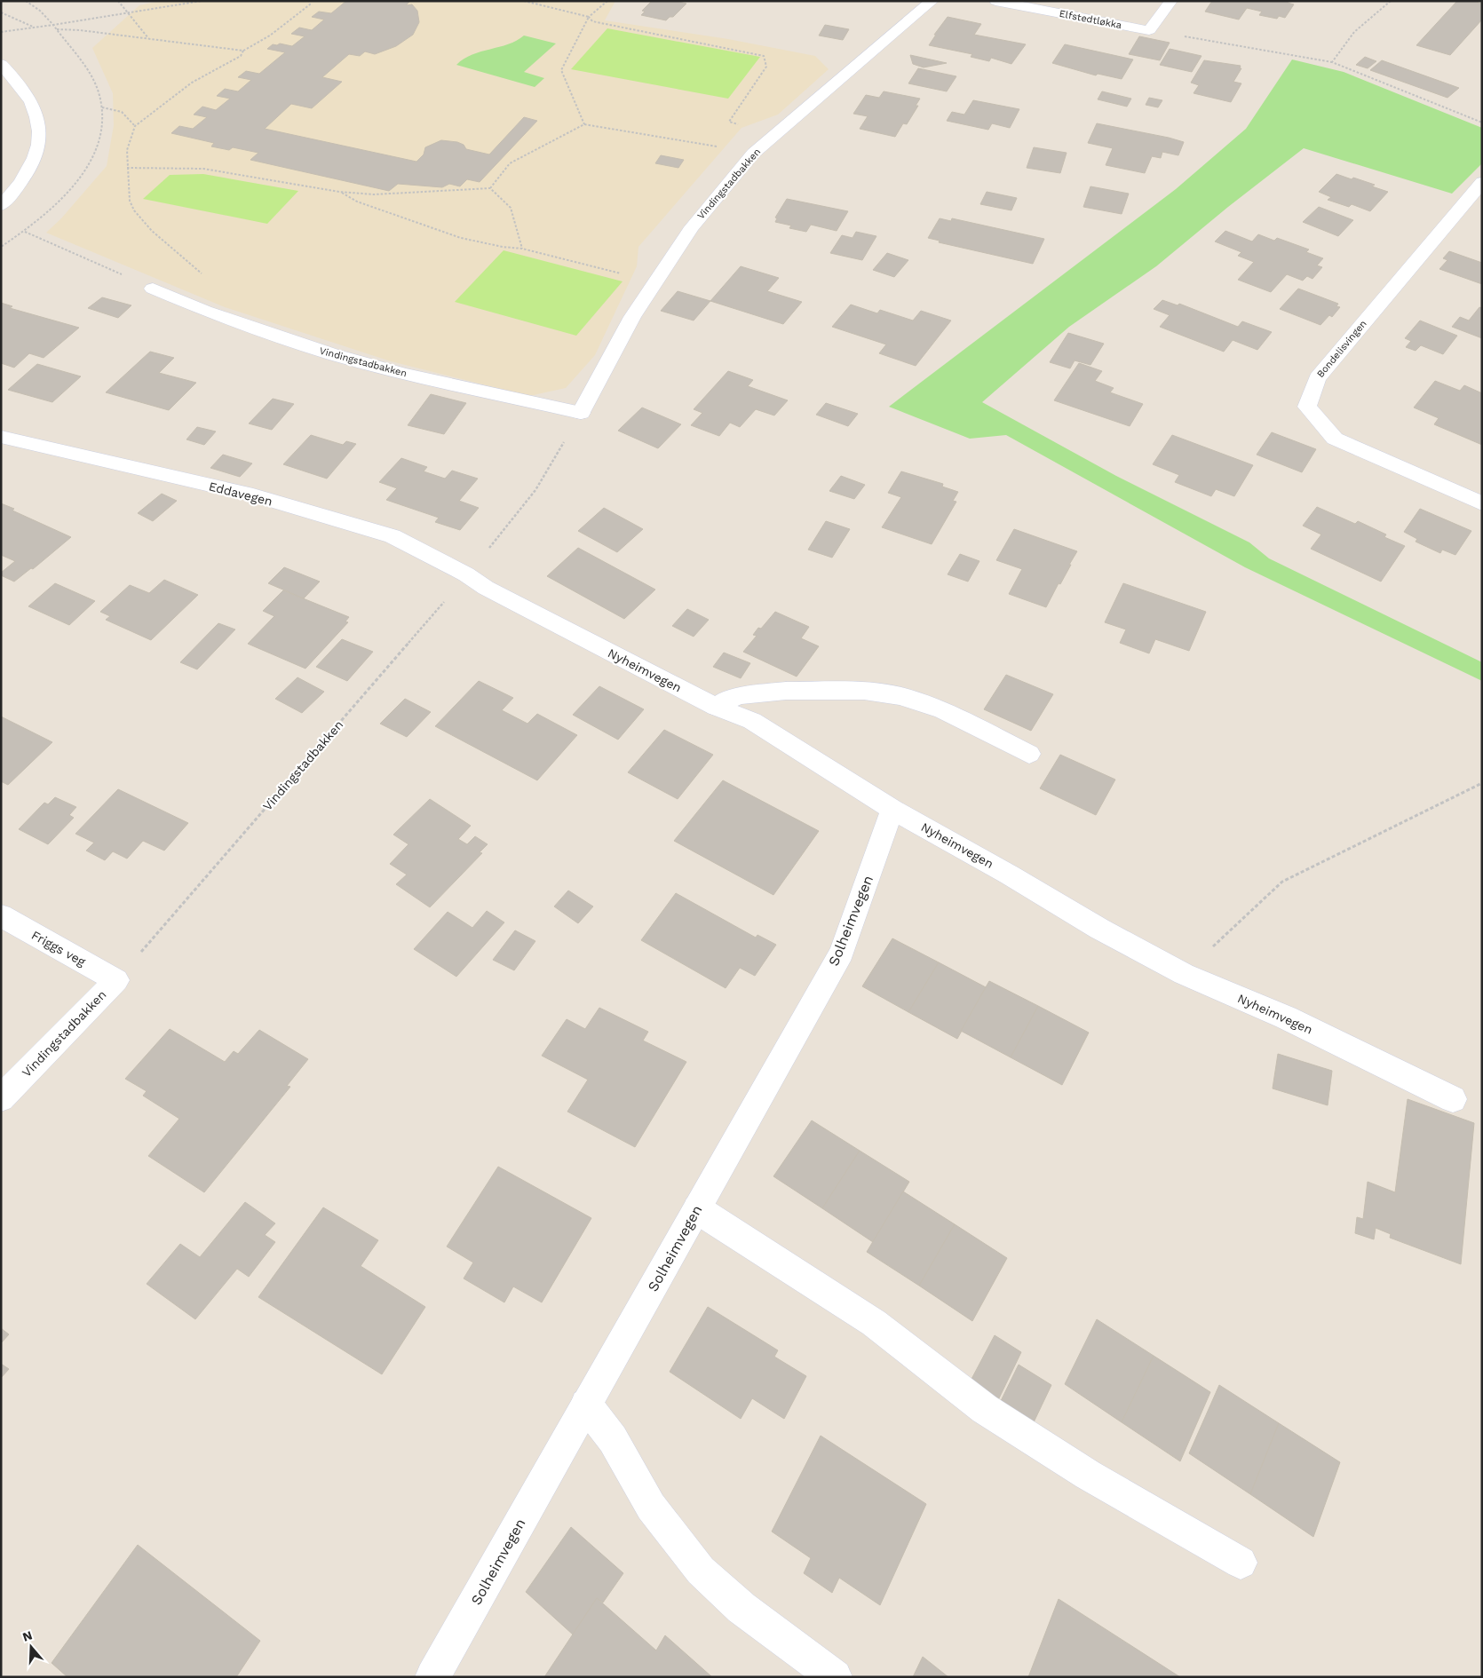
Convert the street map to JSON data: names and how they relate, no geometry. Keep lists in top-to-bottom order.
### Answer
{
  "streets": {
    "street": [
      "Elfstedtløkka",
      "Vindingstadbakken",
      "Bondelisvingen",
      "Eddavegen",
      "Nyheimvegen",
      "Solheimvegen",
      "Friggs veg"
    ]
  },
  "crossings": [
    ["Vindingstadbakken", "Eddavegen"],
    ["Vindingstadbakken", "Nyheimvegen"],
    ["Vindingstadbakken", "Friggs veg"],
    ["Eddavegen", "Nyheimvegen"],
    ["Nyheimvegen", "Solheimvegen"]
  ],
  "north": "top"
}
